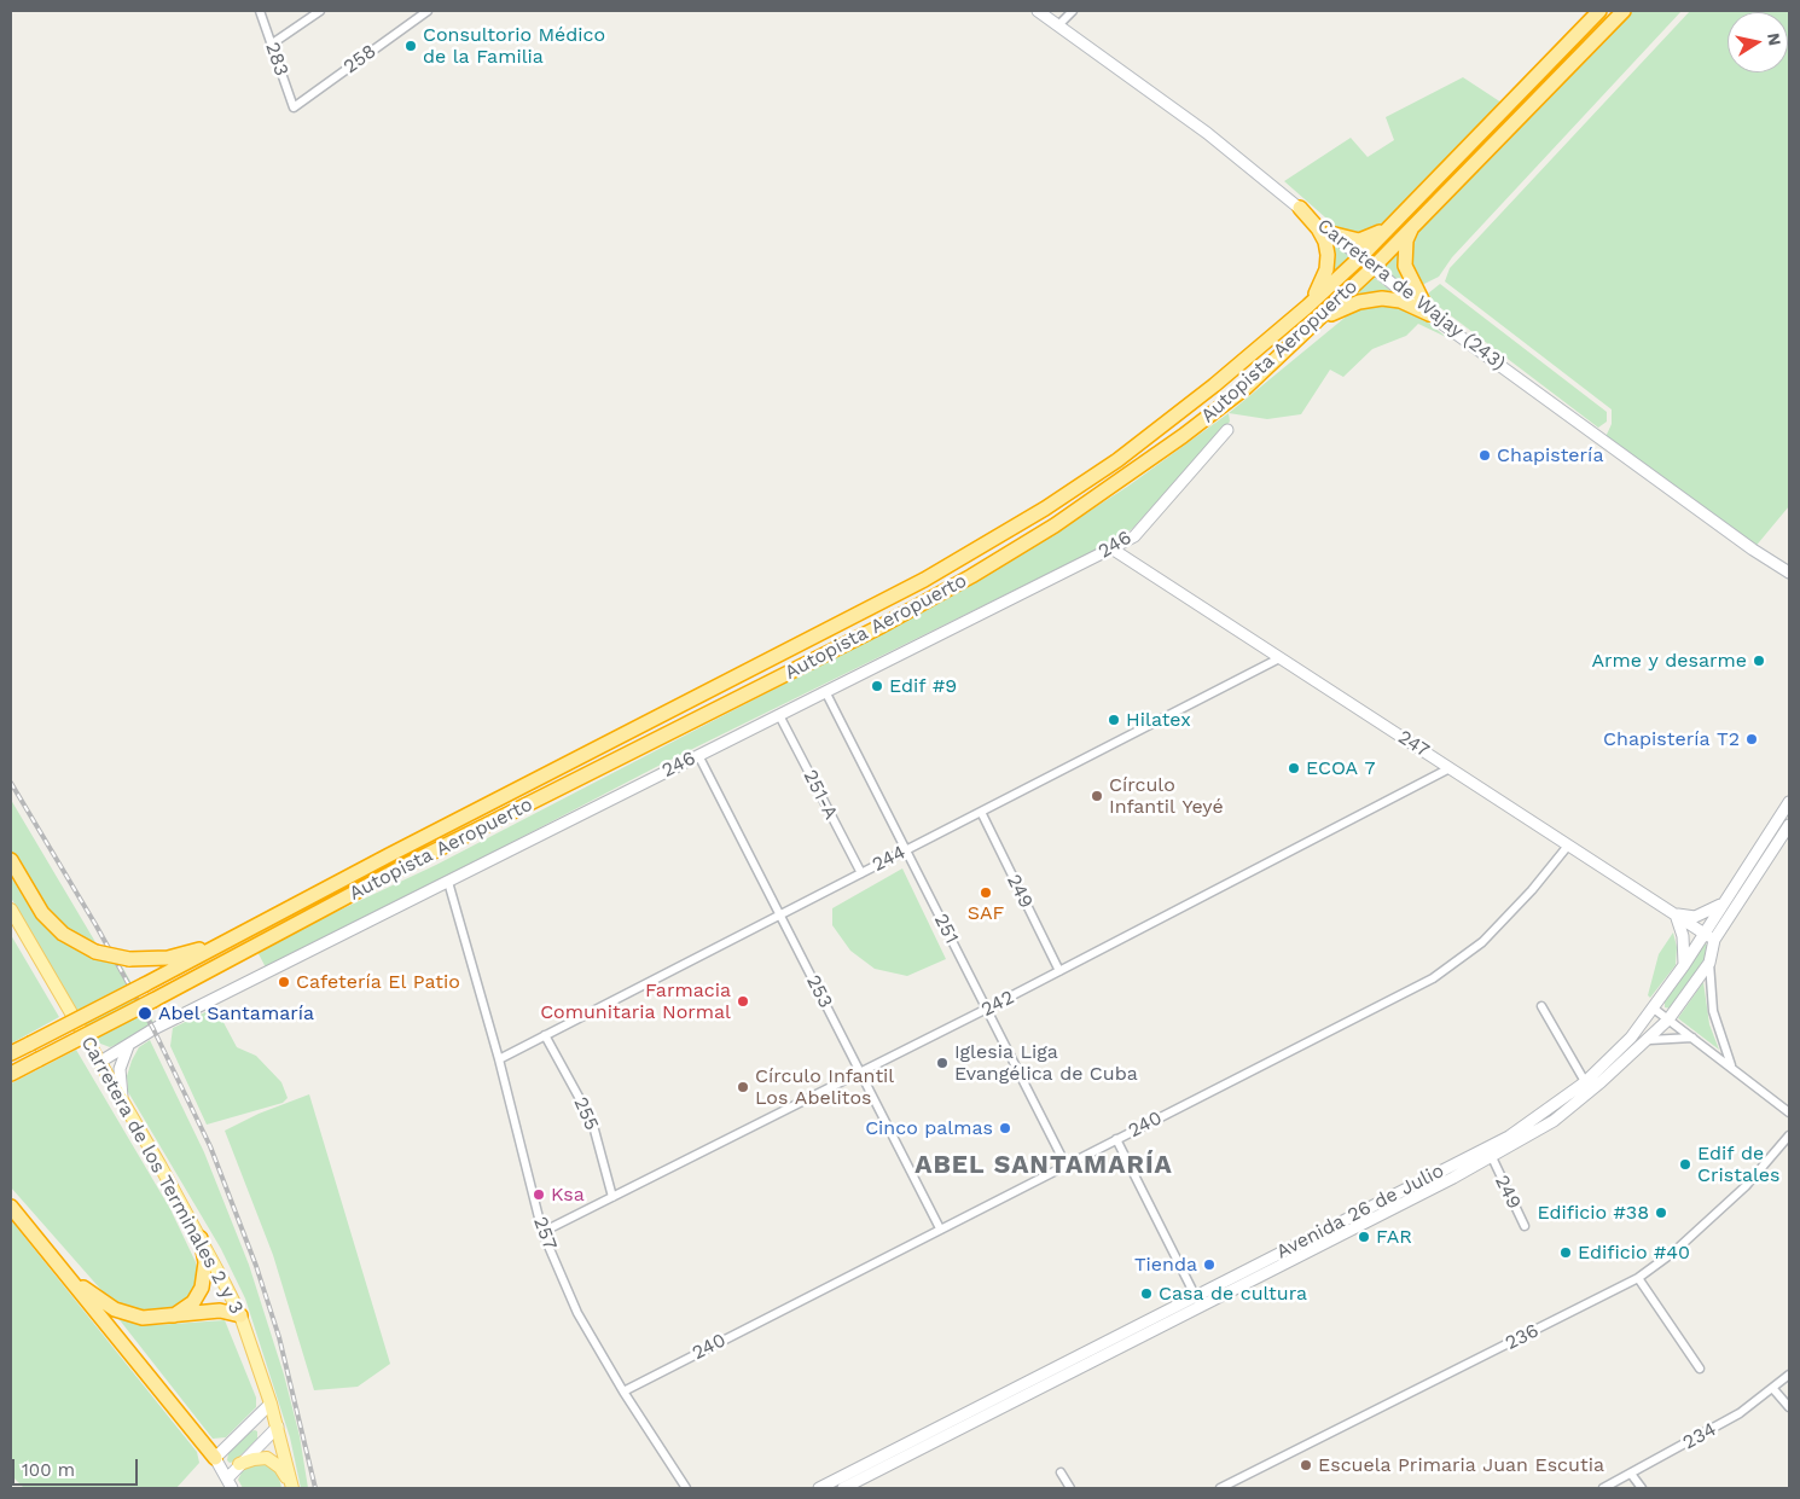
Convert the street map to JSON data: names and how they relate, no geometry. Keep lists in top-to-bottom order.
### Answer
{
  "streets": {
    "highway": ["Autopista Aeropuerto"],
    "main road": ["Carretera de los Terminales 2 y 3"],
    "street": [
      "283",
      "258",
      "Carretera de Wajay (243)",
      "246",
      "247",
      "251-A",
      "244",
      "249",
      "251",
      "253",
      "242",
      "255",
      "240",
      "Avenida 26 de Julio",
      "257",
      "236",
      "234"
    ]
  },
  "crossings": [
    ["283", "258"],
    ["Carretera de Wajay (243)", "Autopista Aeropuerto"],
    ["246", "247"],
    ["246", "251-A"],
    ["246", "251"],
    ["246", "253"],
    ["246", "Carretera de los Terminales 2 y 3"],
    ["246", "257"],
    ["247", "244"],
    ["247", "242"],
    ["247", "240"],
    ["247", "Avenida 26 de Julio"],
    ["251-A", "244"],
    ["244", "249"],
    ["244", "251"],
    ["244", "253"],
    ["244", "255"],
    ["244", "257"],
    ["249", "242"],
    ["249", "Avenida 26 de Julio"],
    ["251", "242"],
    ["251", "240"],
    ["253", "242"],
    ["253", "240"],
    ["242", "255"],
    ["242", "257"],
    ["240", "257"]
  ],
  "districts": ["ABEL SANTAMARÍA"],
  "places": [
    "Consultorio Médico de la Familia",
    "Chapistería",
    "Arme y desarme",
    "Edif #9",
    "Hilatex",
    "Chapistería T2",
    "ECOA 7",
    "Círculo Infantil Yeyé",
    "SAF",
    "Cafetería El Patio",
    "Farmacia Comunitaria Normal",
    "Abel Santamaría",
    "Iglesia Liga Evangélica de Cuba",
    "Círculo Infantil Los Abelitos",
    "Cinco palmas",
    "Edif de Cristales",
    "Ksa",
    "Edificio #38",
    "FAR",
    "Edificio #40",
    "Tienda",
    "Casa de cultura",
    "Escuela Primaria Juan Escutia"
  ],
  "scale_bar": "100 m",
  "north": "right"
}
